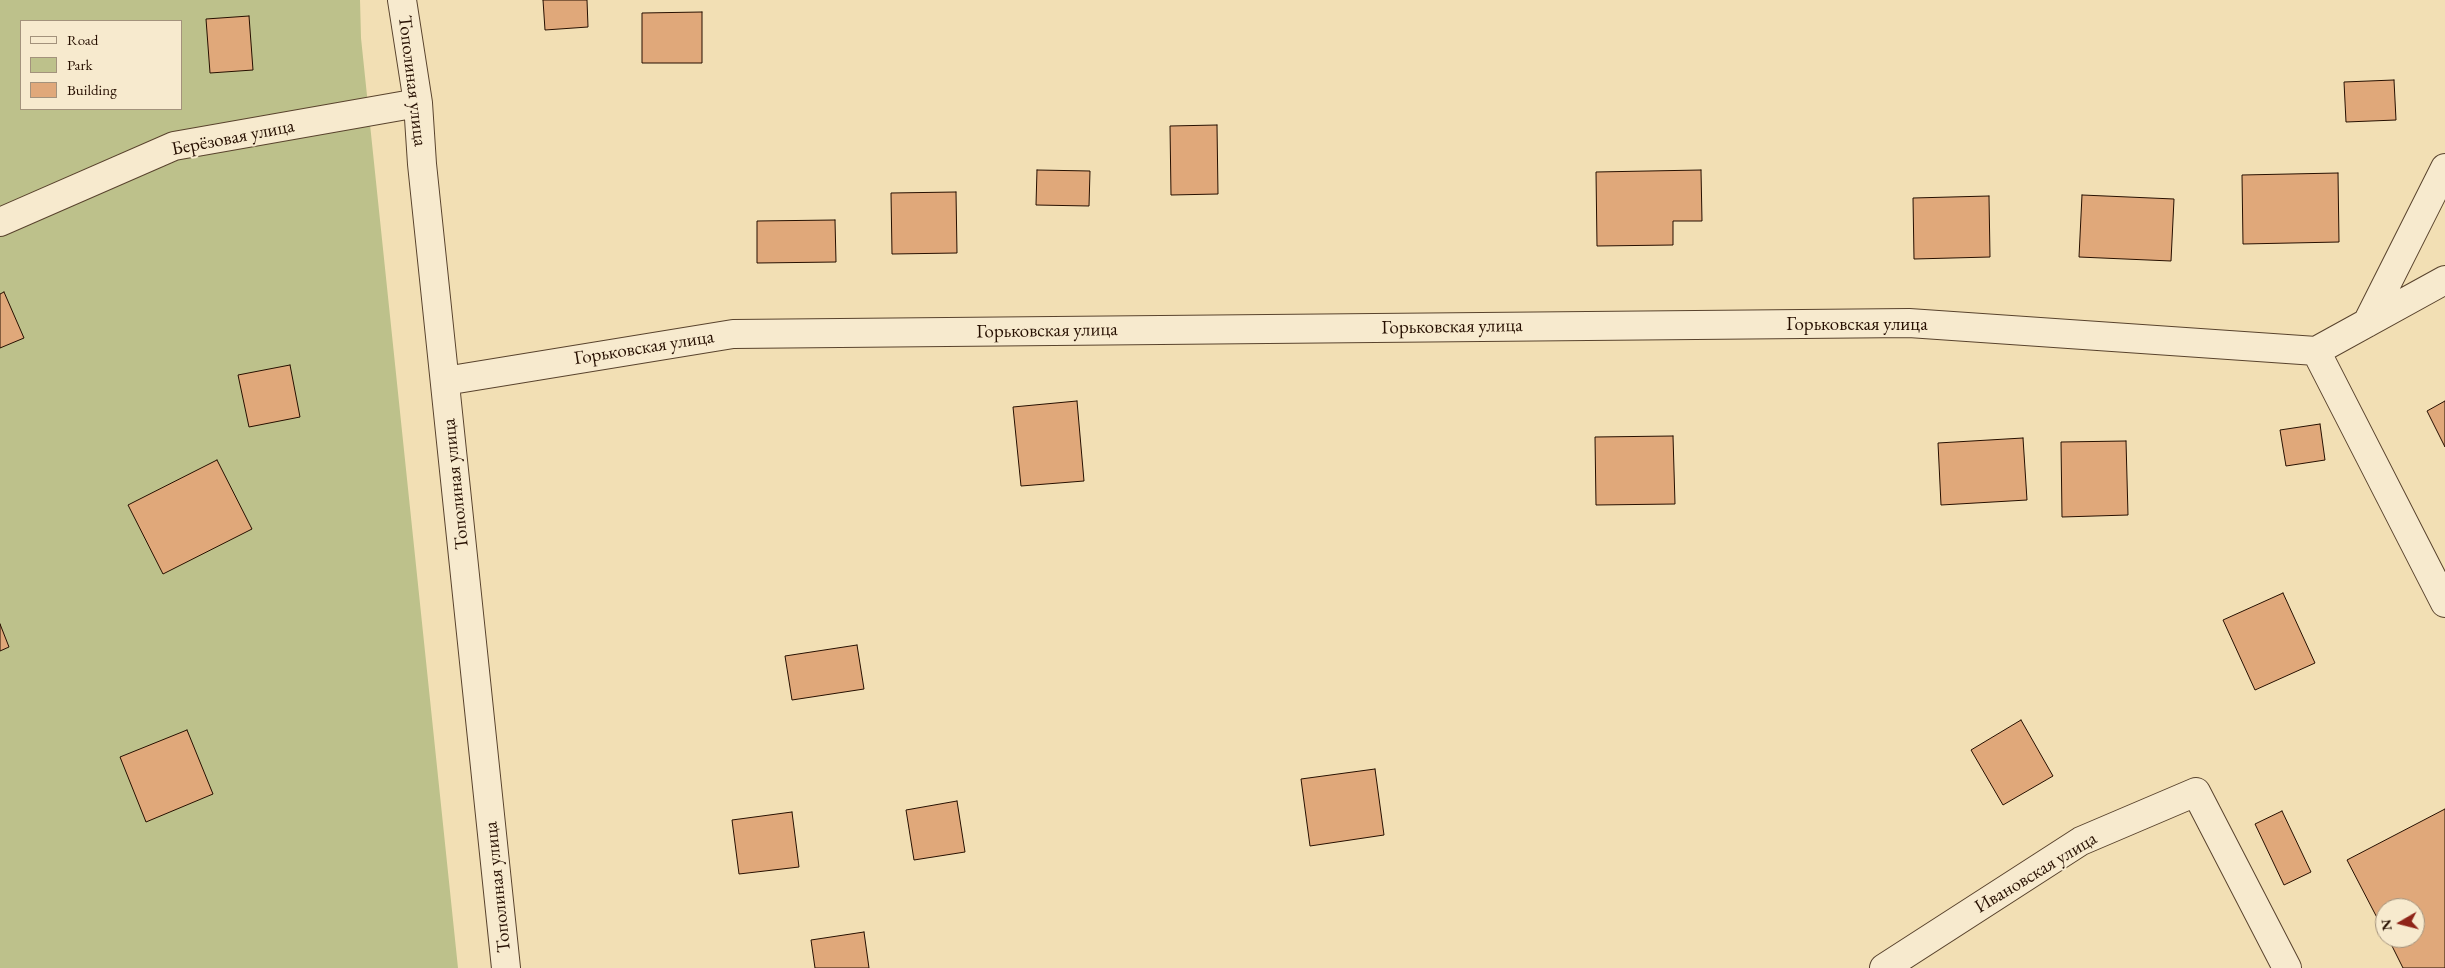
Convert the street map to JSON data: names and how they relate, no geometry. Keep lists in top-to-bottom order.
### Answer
{
  "streets": {
    "street": [
      "Тополиная улица",
      "Берёзовая улица",
      "Горьковская улица",
      "Ивановская улица"
    ]
  },
  "crossings": [
    ["Тополиная улица", "Берёзовая улица"],
    ["Тополиная улица", "Горьковская улица"]
  ],
  "legend": ["Road", "Park", "Building"],
  "north": "left"
}
